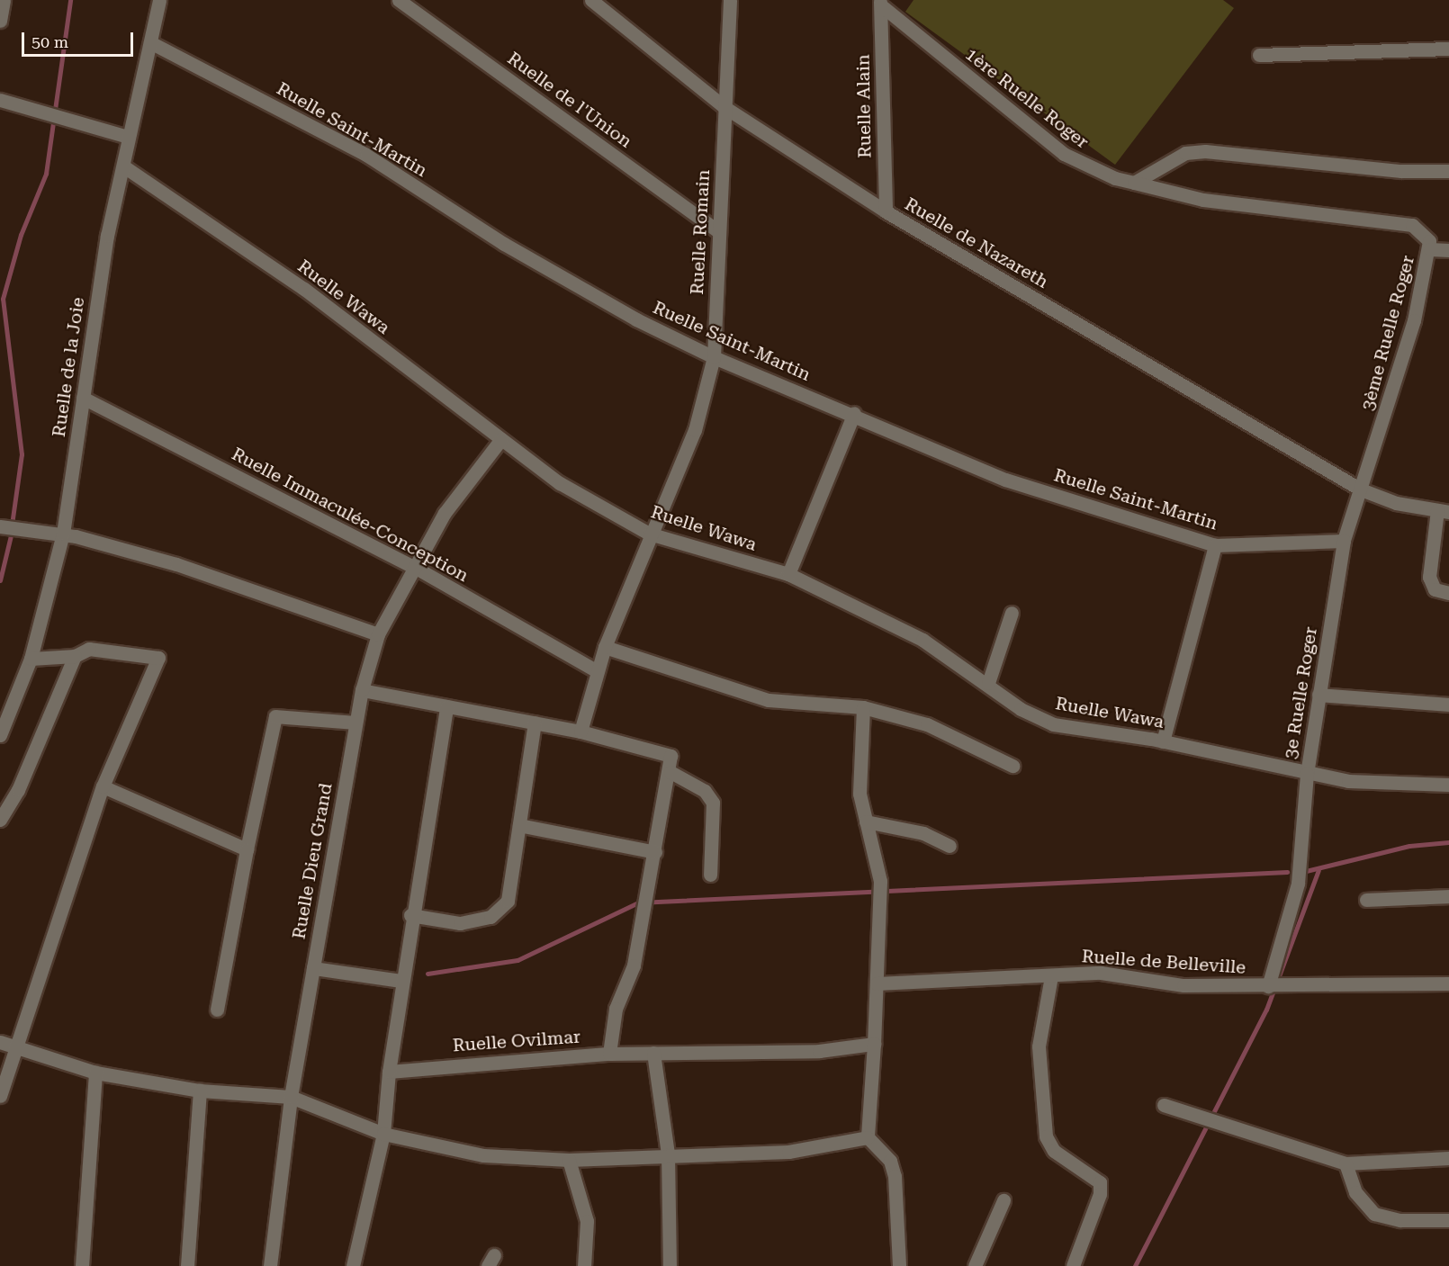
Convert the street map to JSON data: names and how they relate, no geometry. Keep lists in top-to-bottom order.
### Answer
{
  "streets": {
    "street": [
      "1ère Ruelle Roger",
      "Ruelle de l'Union",
      "Ruelle Alain",
      "Ruelle Saint-Martin",
      "Ruelle Romain",
      "Ruelle de Nazareth",
      "Ruelle Wawa",
      "3ème Ruelle Roger",
      "Ruelle de la Joie",
      "Ruelle Immaculée-Conception",
      "3e Ruelle Roger",
      "Ruelle Dieu Grand",
      "Ruelle de Belleville",
      "Ruelle Ovilmar"
    ]
  },
  "crossings": [
    ["1ère Ruelle Roger", "Ruelle Alain"],
    ["1ère Ruelle Roger", "3ème Ruelle Roger"],
    ["Ruelle de l'Union", "Ruelle Romain"],
    ["Ruelle Alain", "Ruelle de Nazareth"],
    ["Ruelle Saint-Martin", "Ruelle Romain"],
    ["Ruelle Saint-Martin", "3ème Ruelle Roger"],
    ["Ruelle Saint-Martin", "Ruelle de la Joie"],
    ["Ruelle Saint-Martin", "3e Ruelle Roger"],
    ["Ruelle Romain", "Ruelle de Nazareth"],
    ["Ruelle Romain", "Ruelle Wawa"],
    ["Ruelle Romain", "Ruelle Immaculée-Conception"],
    ["Ruelle de Nazareth", "3ème Ruelle Roger"],
    ["Ruelle Wawa", "Ruelle de la Joie"],
    ["Ruelle Wawa", "3e Ruelle Roger"],
    ["Ruelle Wawa", "Ruelle Dieu Grand"],
    ["3ème Ruelle Roger", "3e Ruelle Roger"],
    ["Ruelle de la Joie", "Ruelle Immaculée-Conception"],
    ["Ruelle Immaculée-Conception", "Ruelle Dieu Grand"],
    ["3e Ruelle Roger", "Ruelle de Belleville"]
  ],
  "scale_bar": "50 m"
}
